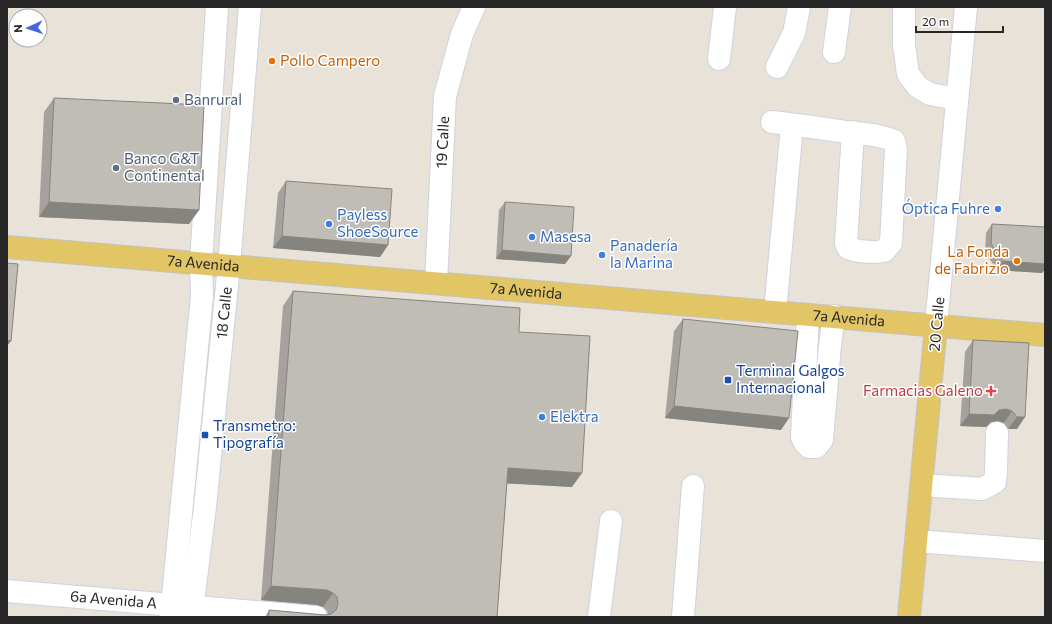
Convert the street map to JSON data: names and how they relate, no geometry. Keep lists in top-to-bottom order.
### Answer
{
  "streets": {
    "main road": ["7a Avenida", "20 Calle"],
    "street": ["19 Calle", "18 Calle", "6a Avenida A"]
  },
  "crossings": [
    ["19 Calle", "7a Avenida"],
    ["7a Avenida", "18 Calle"],
    ["7a Avenida", "20 Calle"],
    ["18 Calle", "6a Avenida A"]
  ],
  "places": {
    "other": [
      "Pollo Campero",
      "Banrural",
      "Banco G&T Continental",
      "Óptica Fuhre",
      "Payless ShoeSource",
      "Masesa",
      "Panadería la Marina",
      "La Fonda de Fabrizio",
      "Elektra"
    ],
    "transit": ["Terminal Galgos Internacional", "Transmetro: Tipografía"],
    "health": ["Farmacias Galeno"]
  },
  "scale_bar": "20 m",
  "north": "left"
}
